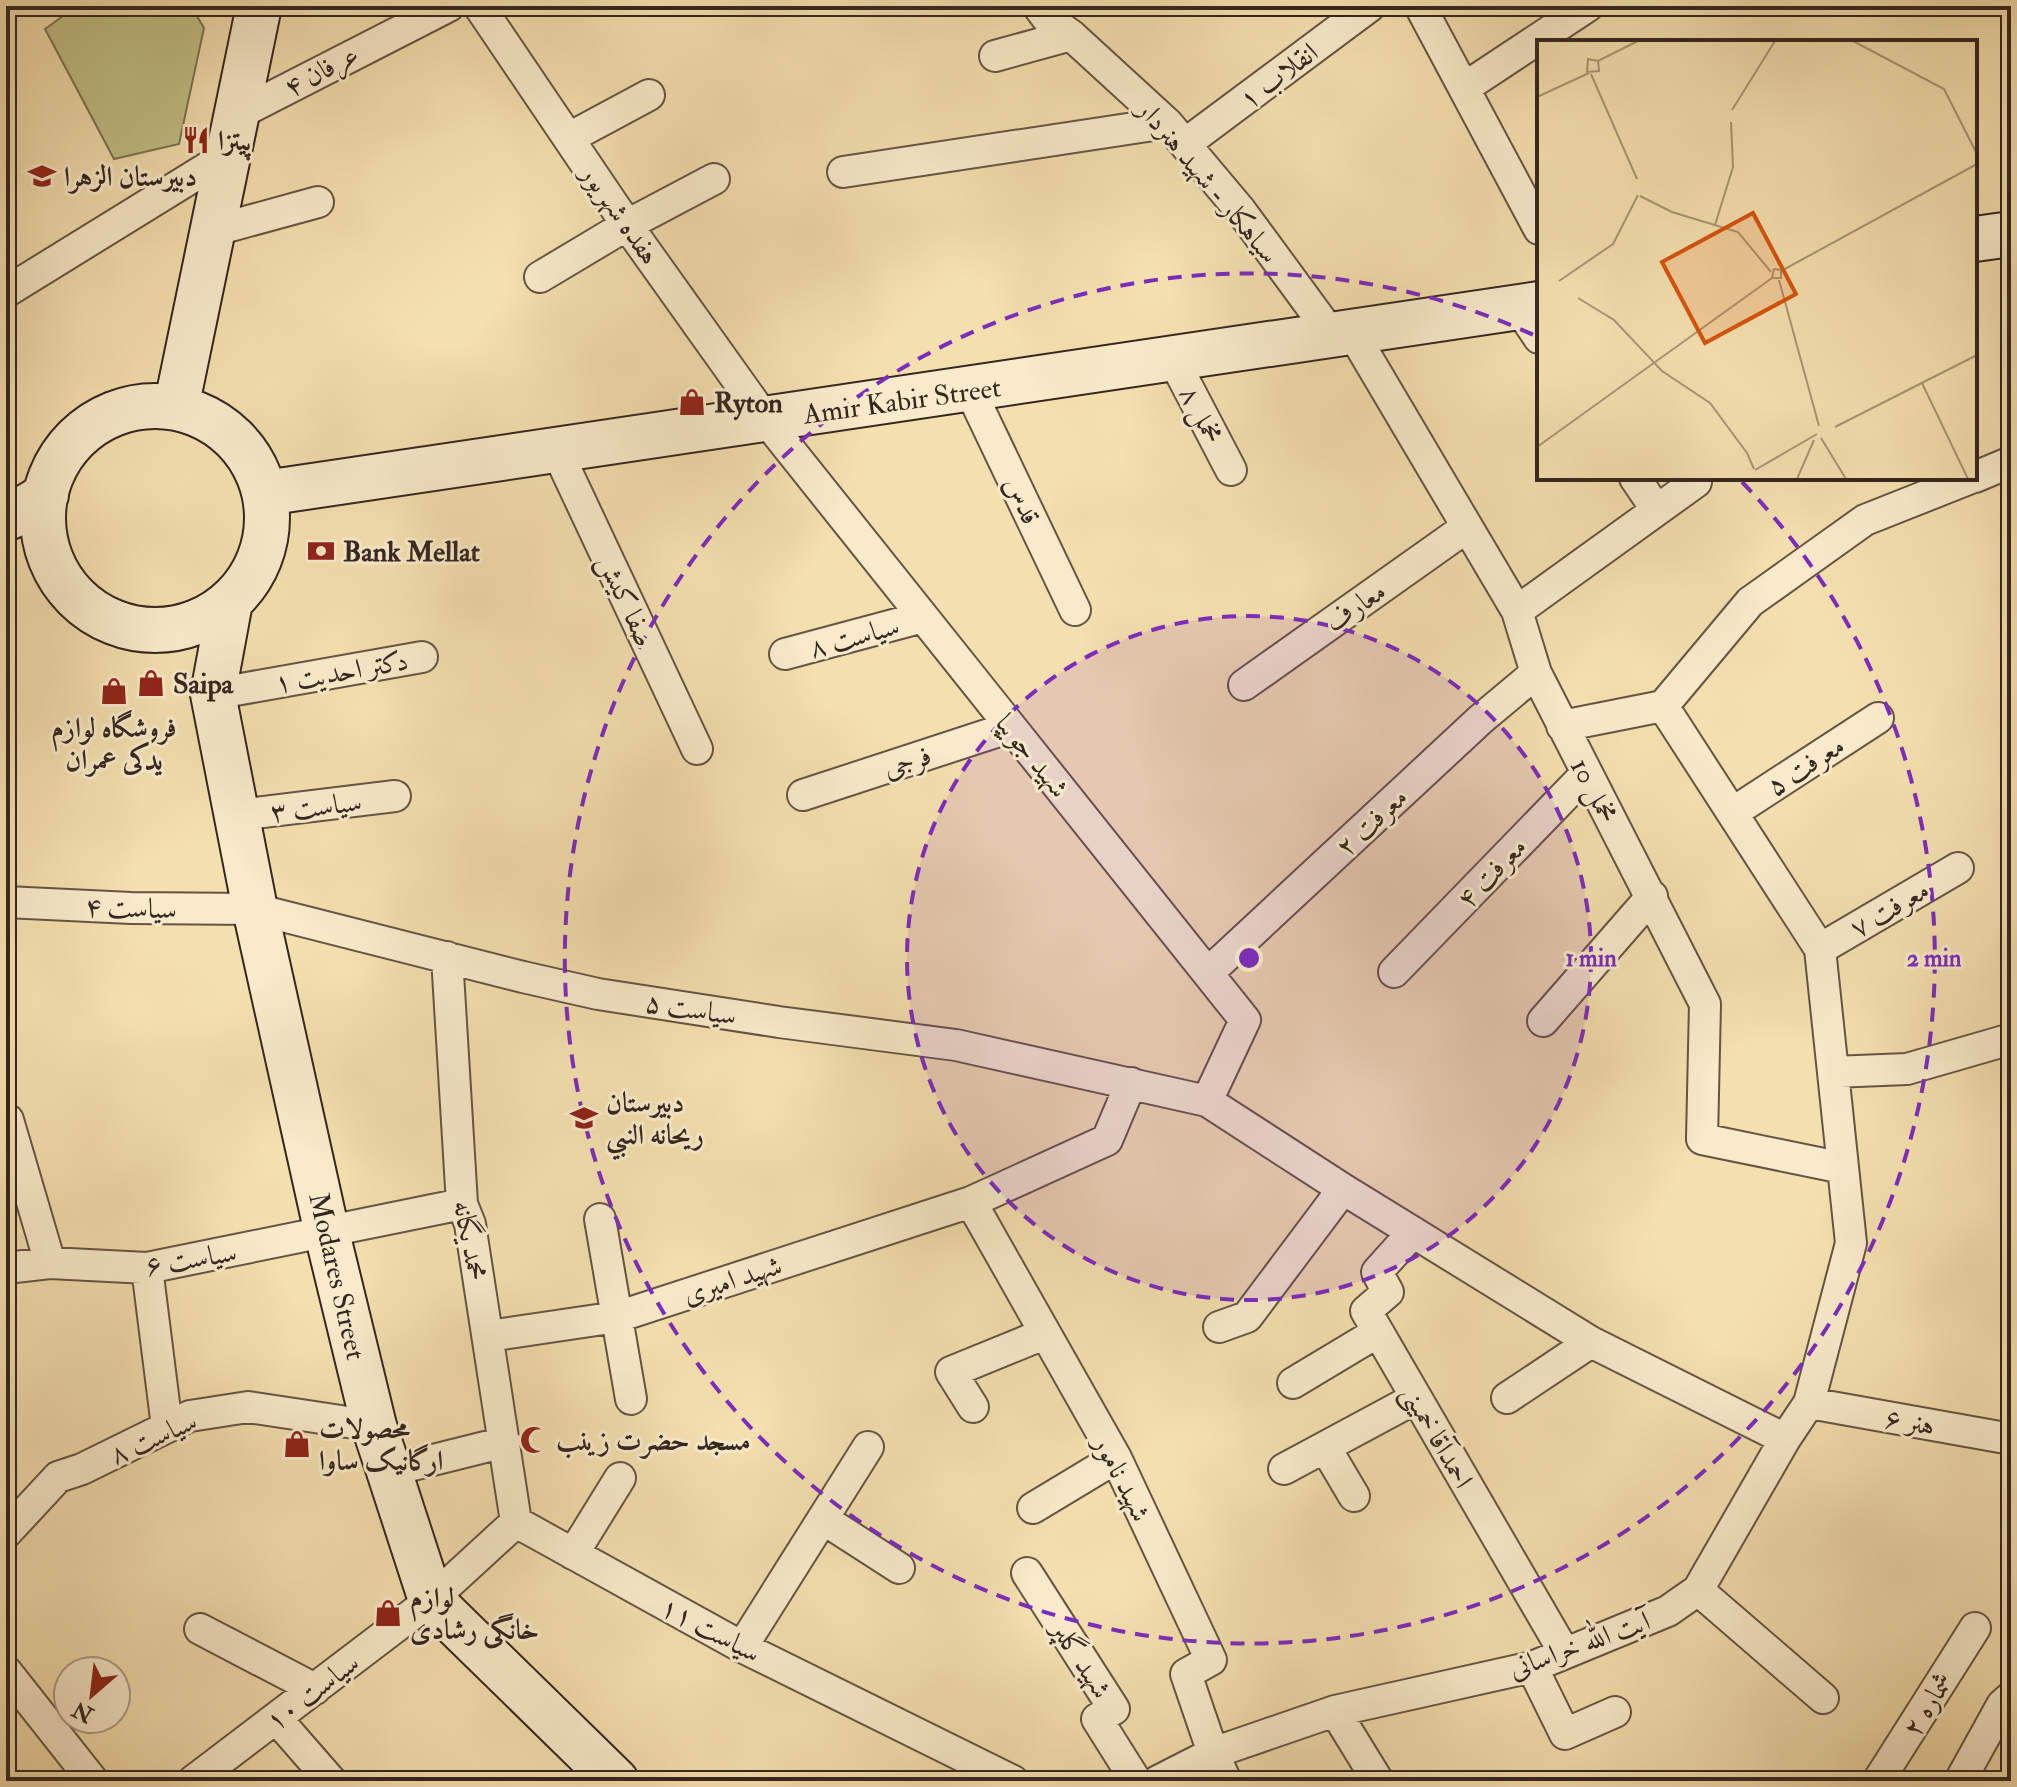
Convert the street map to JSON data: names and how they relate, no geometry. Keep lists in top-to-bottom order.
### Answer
{
  "streets": {
    "main road": ["Amir Kabir Street", "Modares Street"],
    "street": [
      "عرفان ۴",
      "انقلاب ۱",
      "سیاهکار - شهید هنردار",
      "هفده شهریور",
      "مخمل ۸",
      "قدس",
      "صفا کیش",
      "معارف",
      "سیاست ۸",
      "دکتر احدیت ۱",
      "شهید جویپا",
      "فرجی",
      "معرفت ۵",
      "مخمل 10",
      "سیاست ۳",
      "معرفت ۲",
      "معرفت ۴",
      "سیاست ۴",
      "معرفت ۷",
      "سیاست ۵",
      "محمد یگانه",
      "سیاست ۶",
      "شهید امیری",
      "هنر ۶",
      "احمدآقا خمینی",
      "شهید نامور",
      "سیاست ۱۱",
      "آیت الله خراسانی",
      "شهید گلپر",
      "سیاست ۱۰",
      "شماره ۲"
    ]
  },
  "crossings": [
    ["انقلاب ۱", "سیاهکار - شهید هنردار"],
    ["سیاهکار - شهید هنردار", "Amir Kabir Street"],
    ["سیاهکار - شهید هنردار", "مخمل 10"],
    ["هفده شهریور", "Amir Kabir Street"],
    ["هفده شهریور", "شهید جویپا"],
    ["Amir Kabir Street", "مخمل ۸"],
    ["Amir Kabir Street", "قدس"],
    ["Amir Kabir Street", "صفا کیش"],
    ["Amir Kabir Street", "شهید جویپا"],
    ["Amir Kabir Street", "مخمل 10"],
    ["معارف", "مخمل 10"],
    ["سیاست ۸", "شهید جویپا"],
    ["سیاست ۸", "Modares Street"],
    ["دکتر احدیت ۱", "Modares Street"],
    ["شهید جویپا", "فرجی"],
    ["شهید جویپا", "معرفت ۲"],
    ["شهید جویپا", "سیاست ۵"],
    ["مخمل 10", "معرفت ۲"],
    ["مخمل 10", "معرفت ۴"],
    ["مخمل 10", "آیت الله خراسانی"],
    ["سیاست ۳", "Modares Street"],
    ["سیاست ۴", "سیاست ۵"],
    ["سیاست ۴", "Modares Street"],
    ["معرفت ۷", "آیت الله خراسانی"],
    ["سیاست ۵", "محمد یگانه"],
    ["سیاست ۵", "Modares Street"],
    ["سیاست ۵", "شهید امیری"],
    ["سیاست ۵", "احمدآقا خمینی"],
    ["سیاست ۵", "آیت الله خراسانی"],
    ["محمد یگانه", "سیاست ۶"],
    ["محمد یگانه", "شهید امیری"],
    ["محمد یگانه", "سیاست ۱۱"],
    ["سیاست ۶", "Modares Street"],
    ["Modares Street", "سیاست ۱۰"],
    ["شهید امیری", "شهید نامور"],
    ["هنر ۶", "آیت الله خراسانی"],
    ["احمدآقا خمینی", "آیت الله خراسانی"],
    ["شهید نامور", "آیت الله خراسانی"]
  ],
  "places": {
    "restaurant": ["پیتزا"],
    "school or university": ["دبیرستان الزهرا", "دبيرستان ريحانه النبي"],
    "shop": [
      "Ryton",
      "Saipa",
      "فروشگاه لوازم یدکی عمران",
      "محصولات ارگانیک ساوا",
      "لوازم خانگی رشادی"
    ],
    "bank": ["Bank Mellat"],
    "mosque": ["مسجد حضرت زینب"]
  },
  "north": "bottom left",
  "rings": ["1 min", "2 min"]
}
